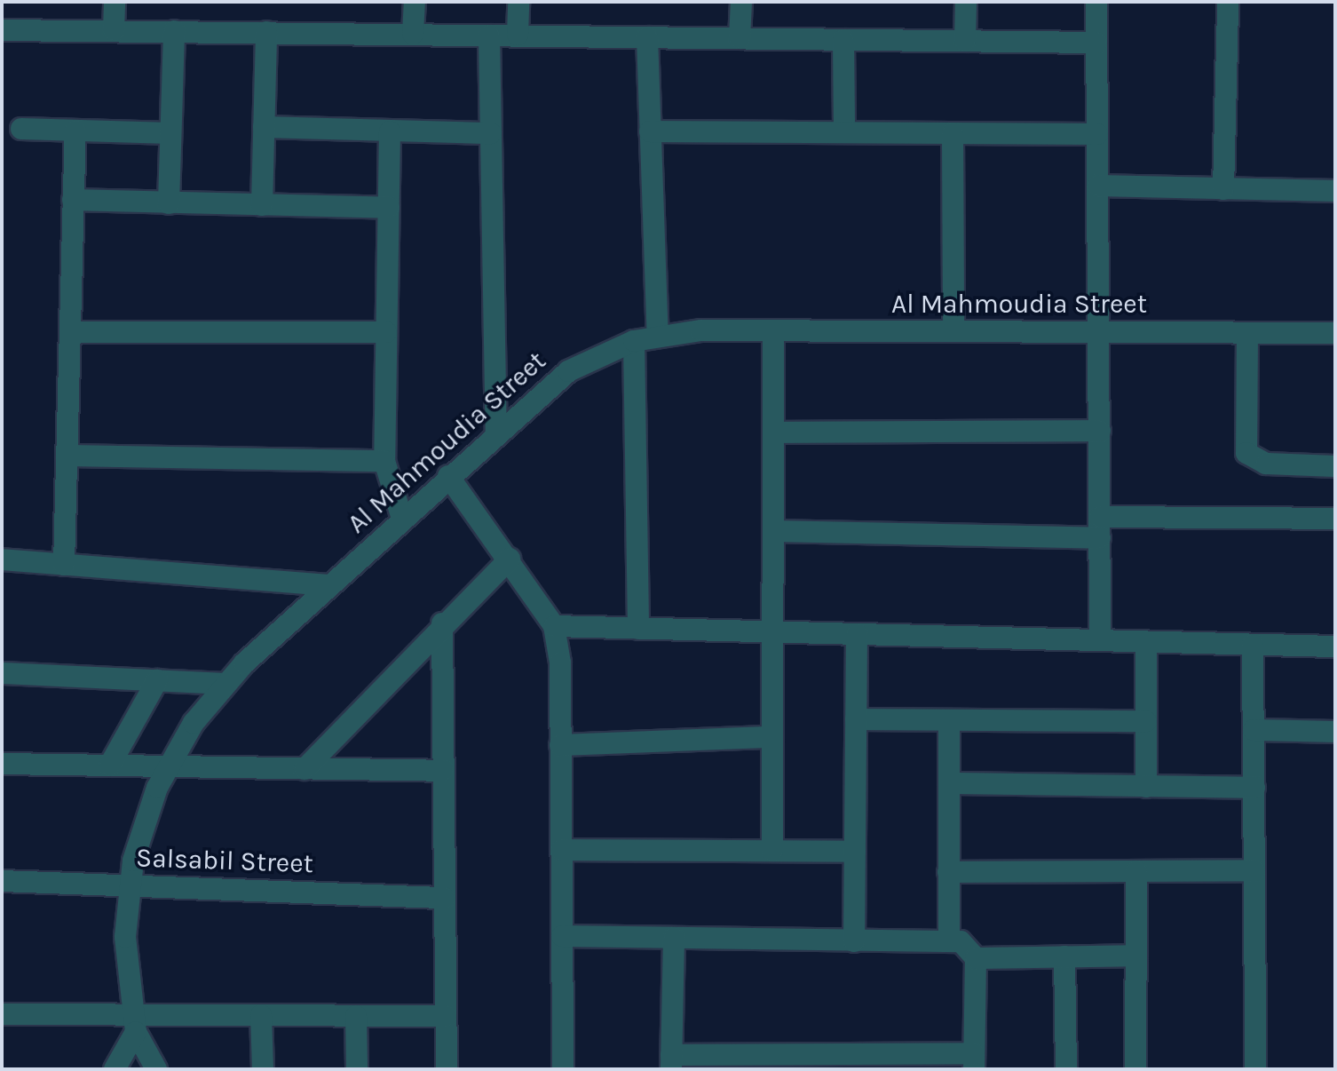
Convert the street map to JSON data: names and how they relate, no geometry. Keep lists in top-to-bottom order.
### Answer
{
  "streets": {
    "street": ["Al Mahmoudia Street", "Salsabil Street"]
  },
  "crossings": [
    ["Al Mahmoudia Street", "Salsabil Street"]
  ]
}
